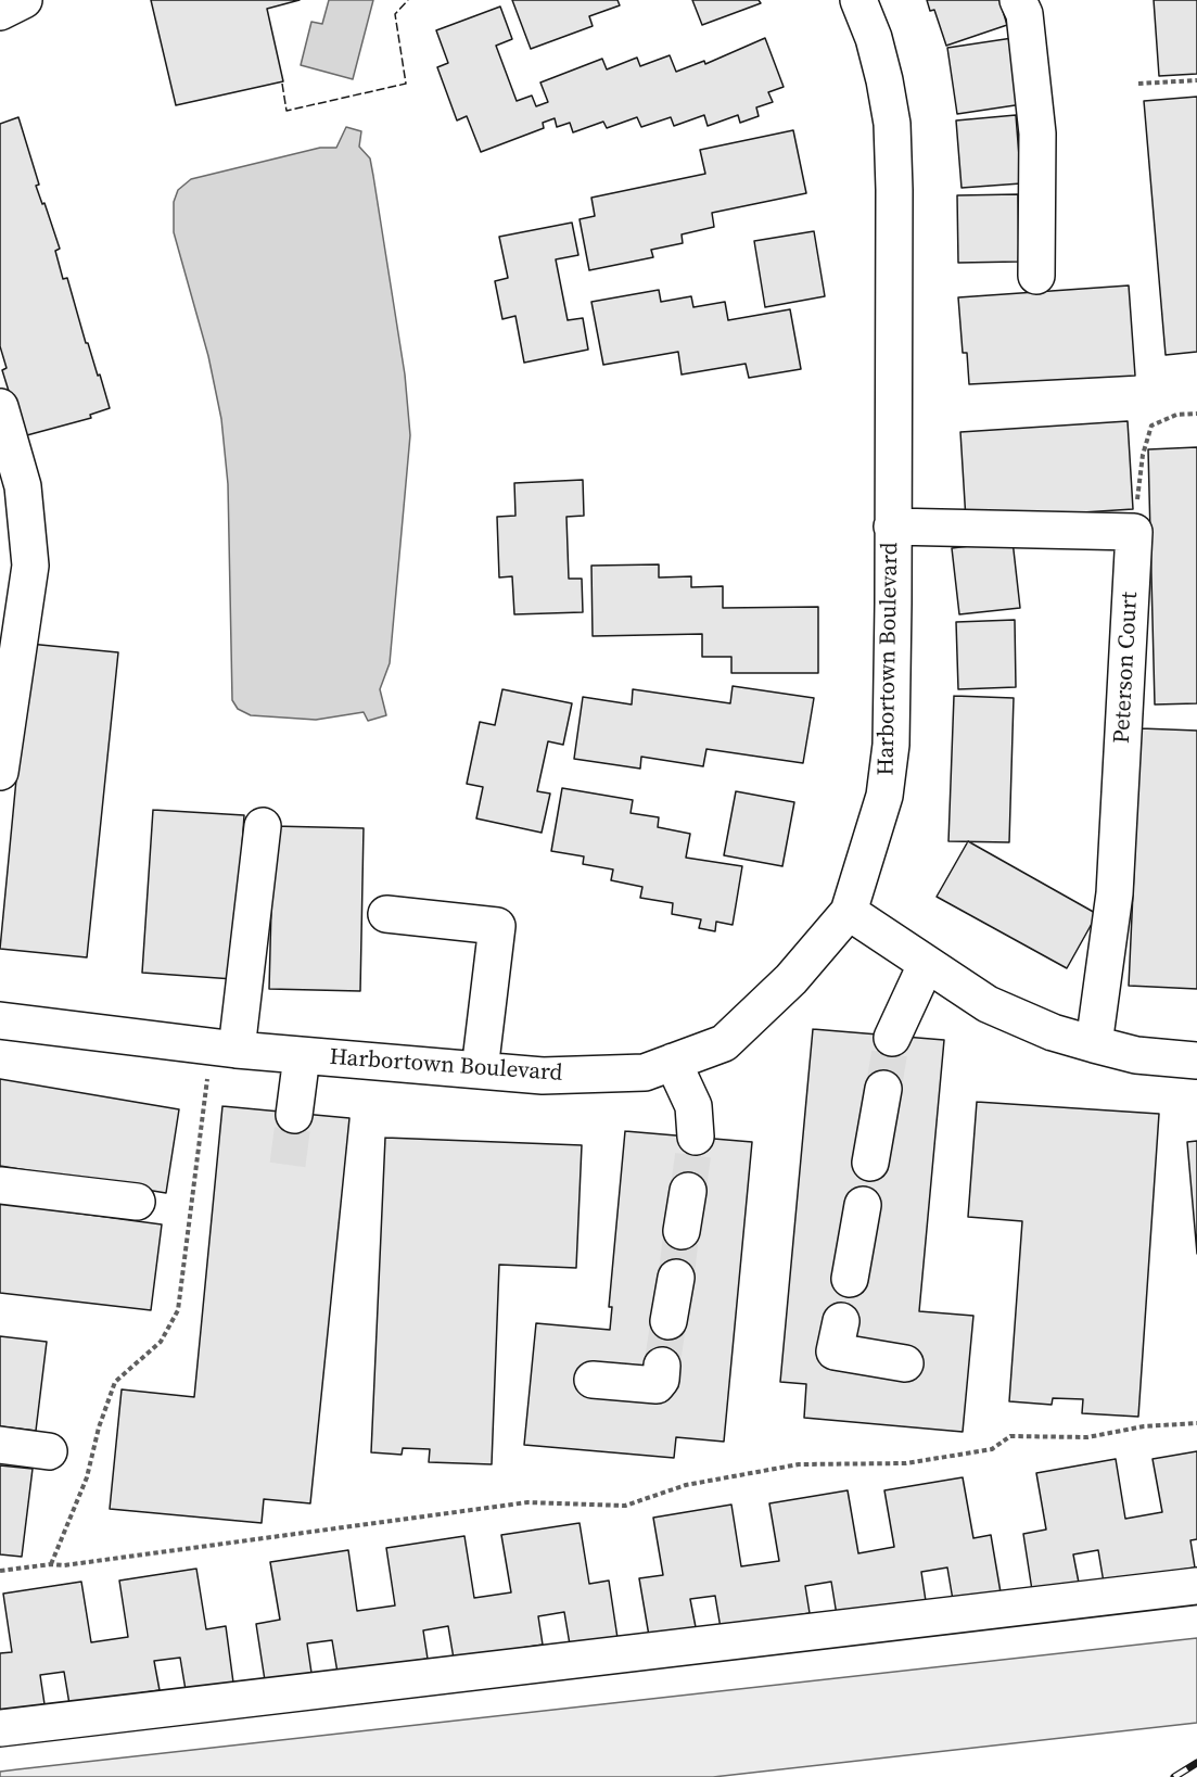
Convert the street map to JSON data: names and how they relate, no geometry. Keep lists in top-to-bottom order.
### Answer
{
  "streets": {
    "street": ["Harbortown Boulevard", "Peterson Court"]
  }
}
